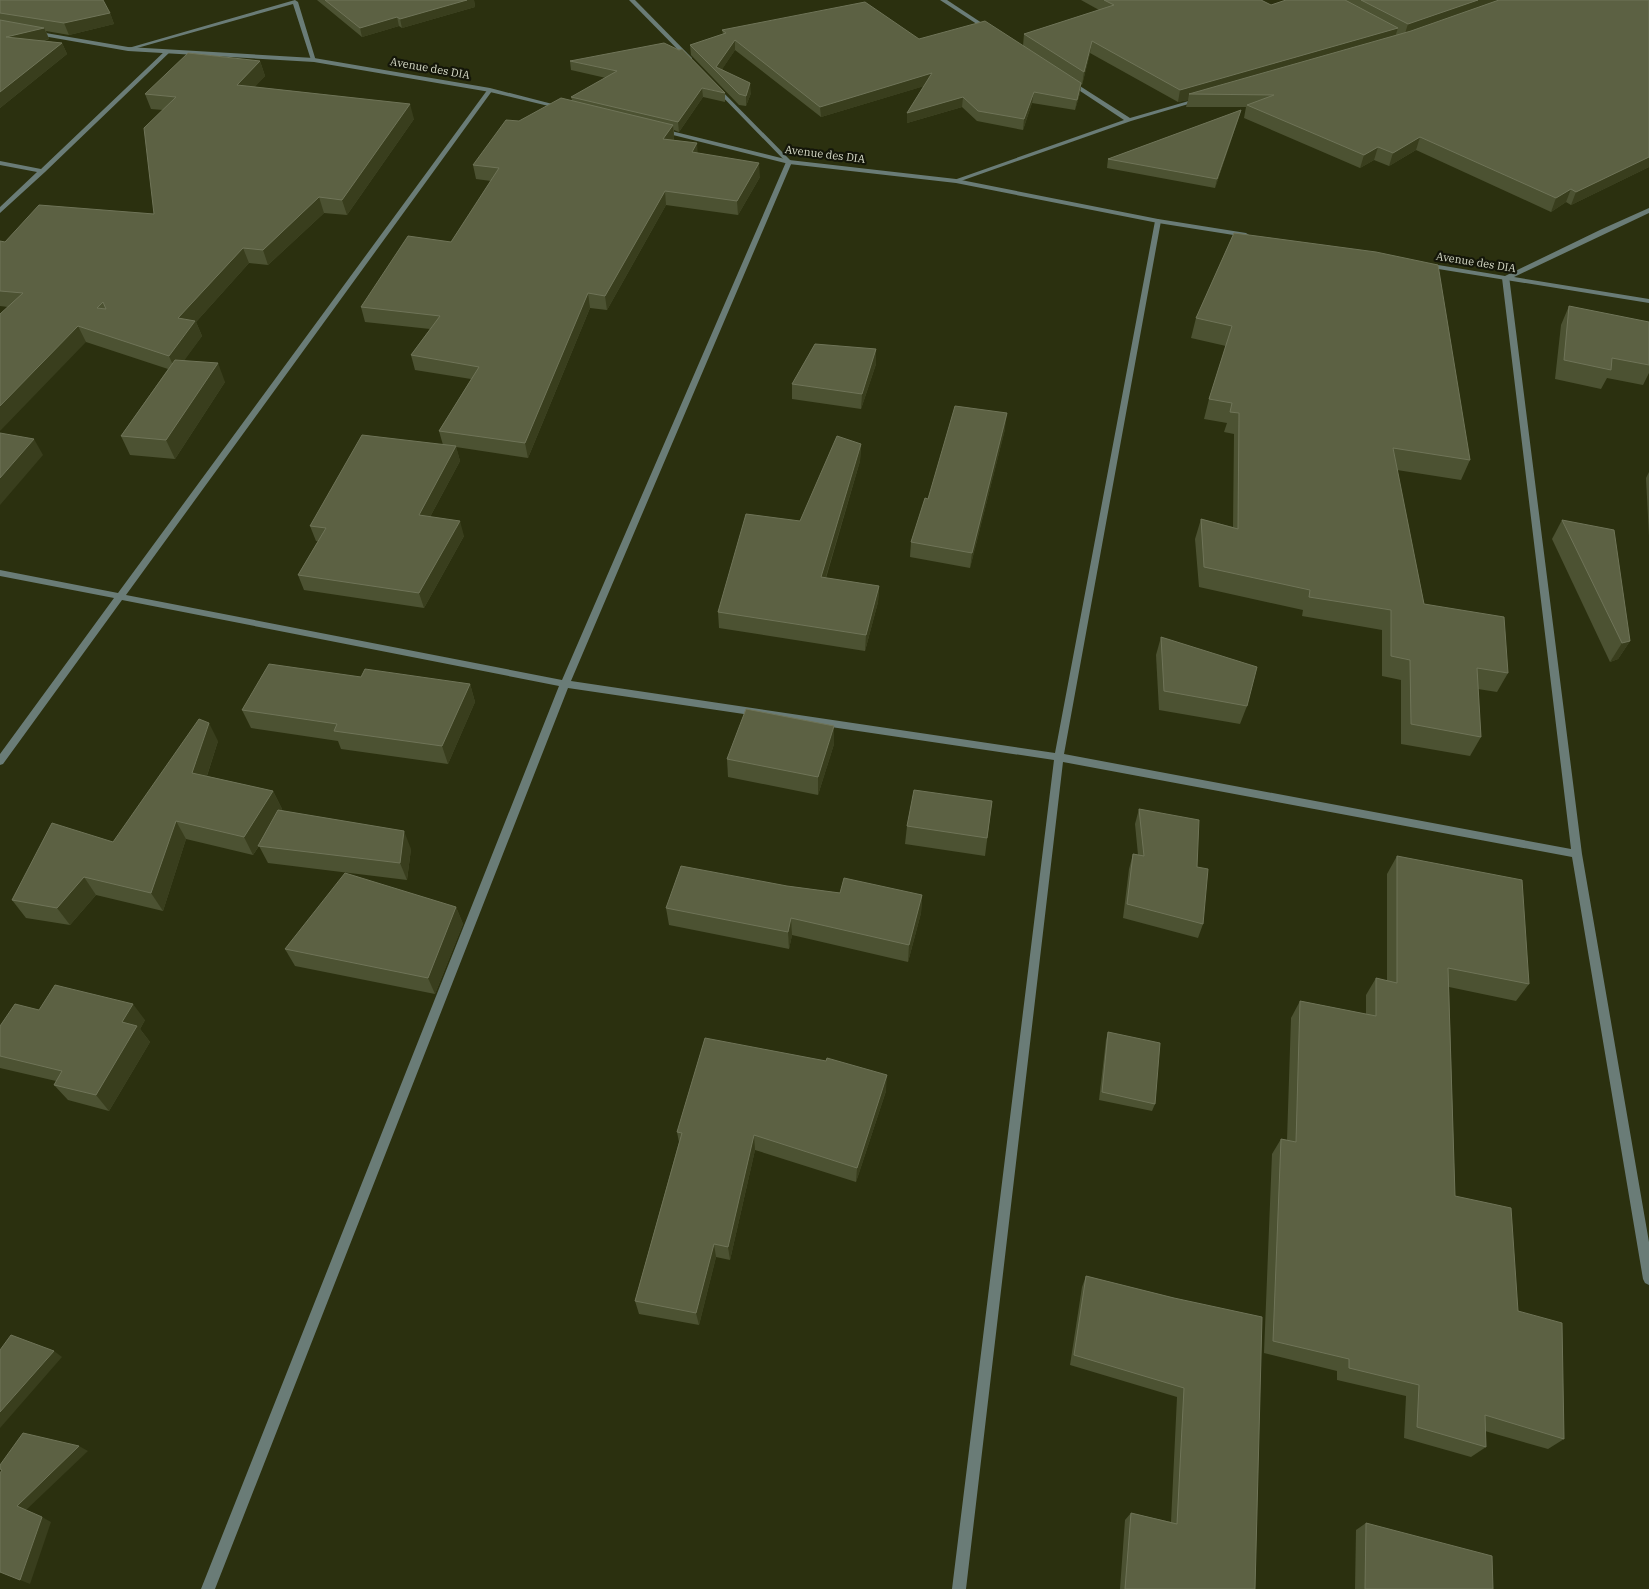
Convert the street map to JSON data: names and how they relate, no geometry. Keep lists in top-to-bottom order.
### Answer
{
  "streets": {
    "street": ["Avenue des DIA"]
  }
}
